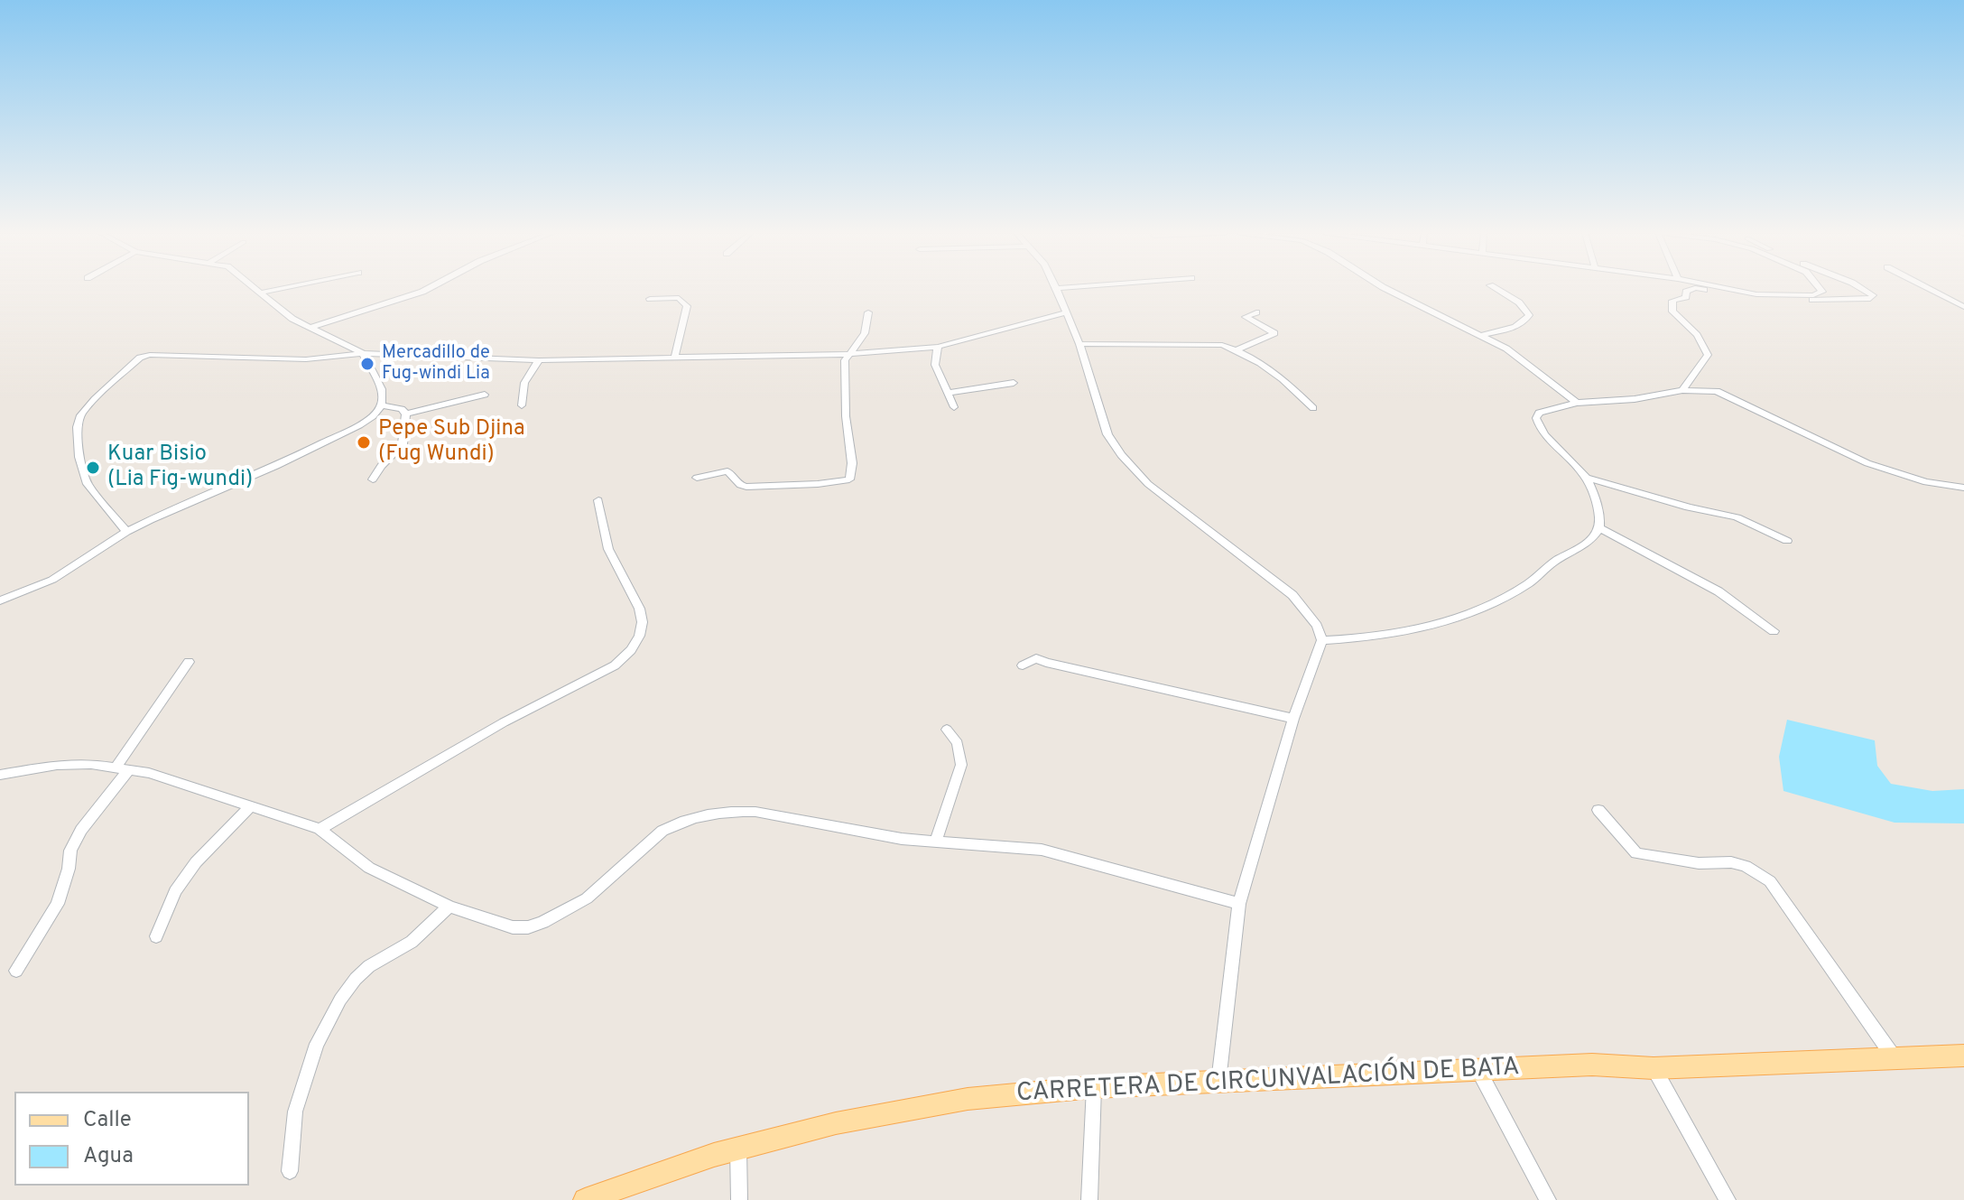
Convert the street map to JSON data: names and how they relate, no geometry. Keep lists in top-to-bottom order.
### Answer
{
  "streets": {
    "main road": ["CARRETERA DE CIRCUNVALACIÓN DE BATA"]
  },
  "places": ["Mercadillo de Fug-windi Lia", "Pepe Sub Djina (Fug Wundi)", "Kuar Bisio (Lia Fig-wundi)"],
  "legend": ["Calle", "Agua"]
}
